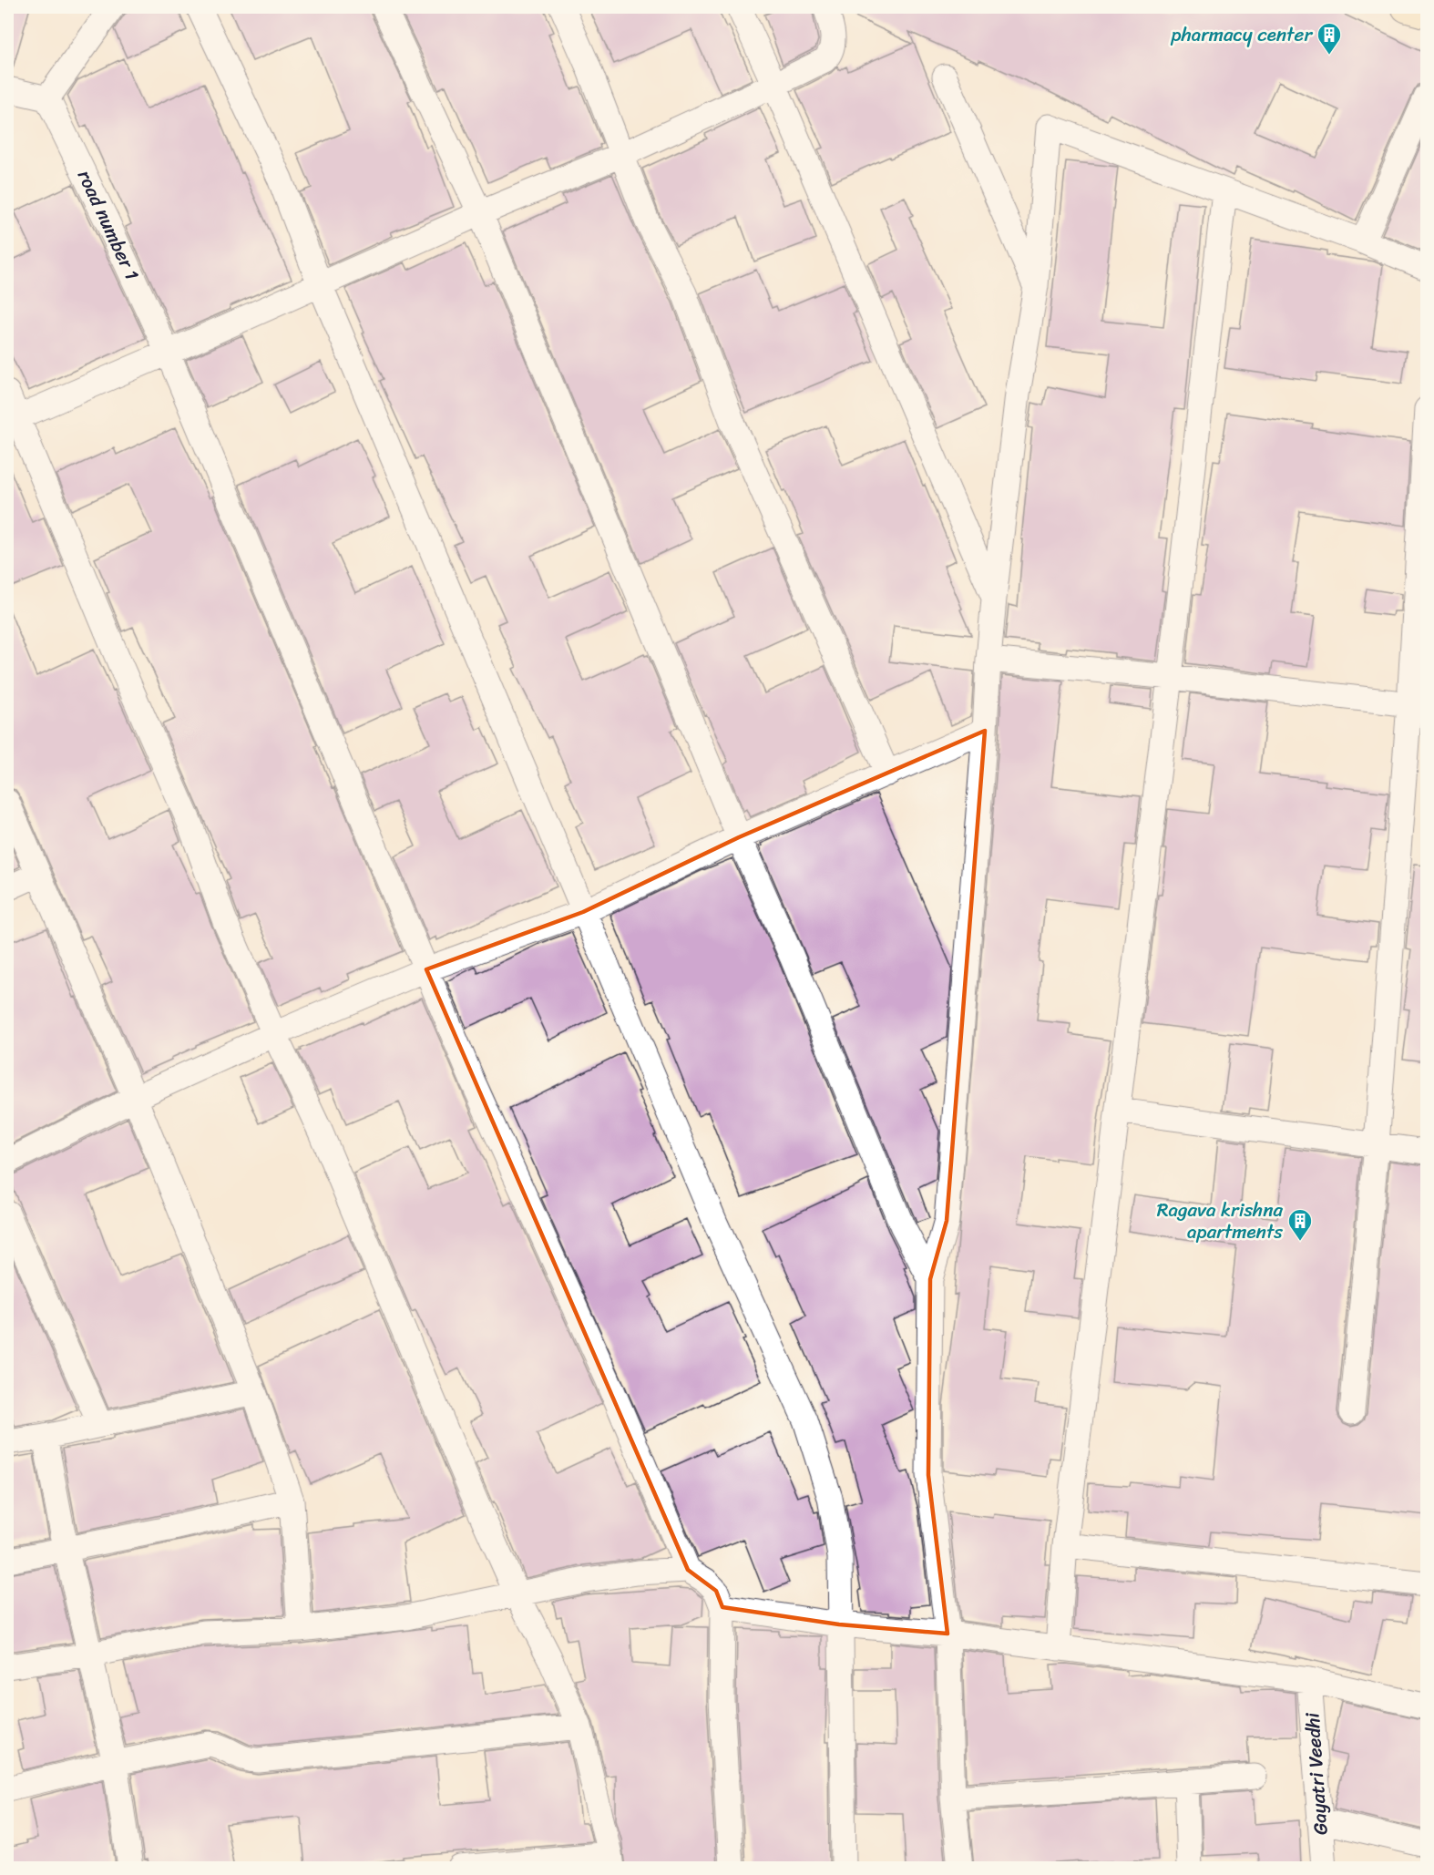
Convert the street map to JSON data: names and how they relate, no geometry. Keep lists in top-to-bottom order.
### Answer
{
  "streets": {
    "street": ["road number 1", "Gayatri Veedhi"]
  },
  "places": {
    "building": ["pharmacy center", "Ragava krishna apartments"]
  }
}
